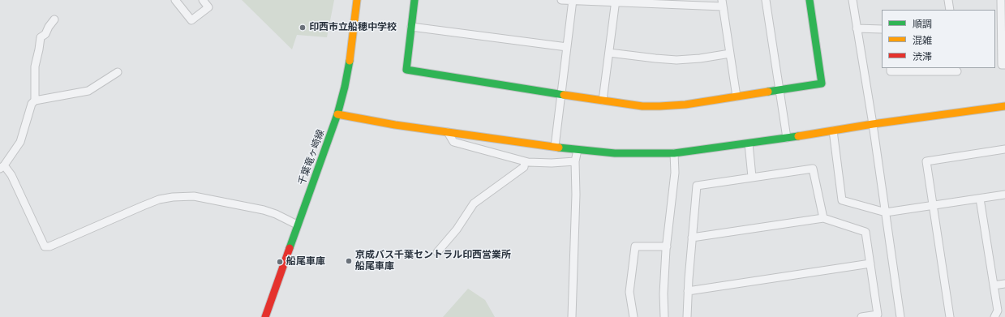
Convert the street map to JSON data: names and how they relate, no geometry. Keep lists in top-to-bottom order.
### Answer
{
  "streets": {
    "street": ["千葉竜ヶ崎線"]
  },
  "places": ["印西市立船穂中学校", "京成バス千葉セントラル印西営業所 船尾車庫", "船尾車庫"],
  "legend": ["順調", "混雑", "渋滞"]
}
